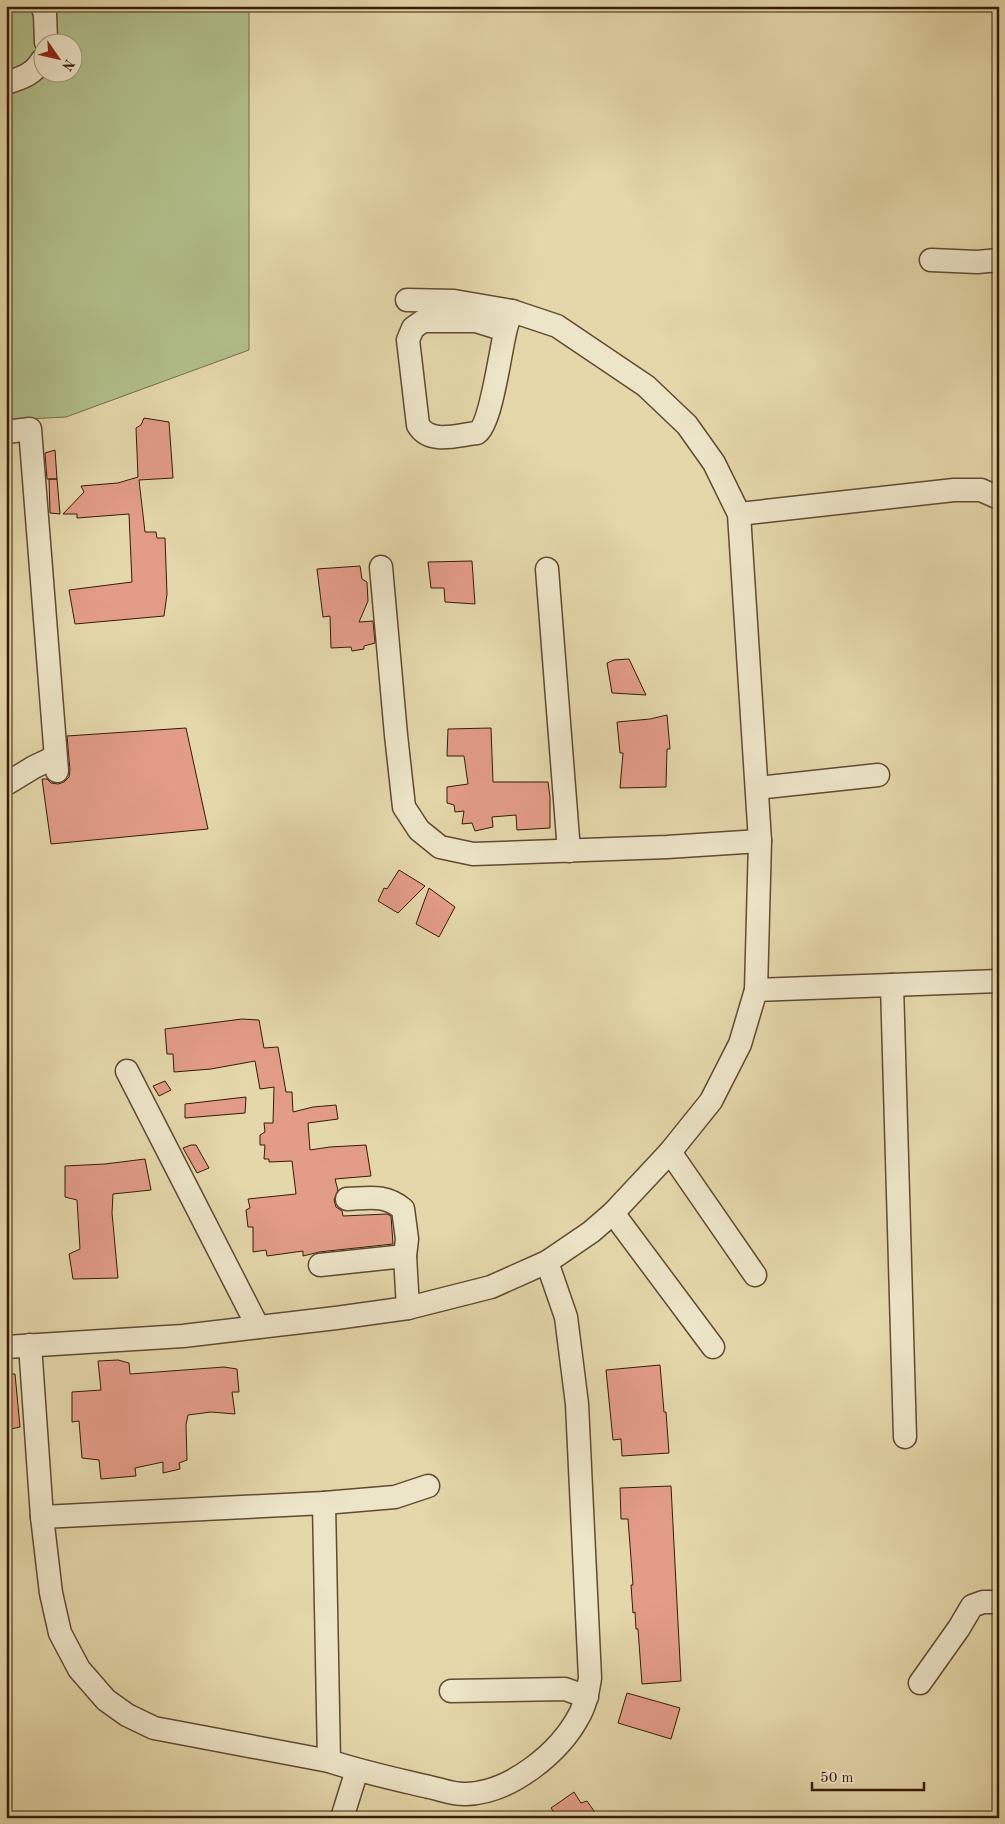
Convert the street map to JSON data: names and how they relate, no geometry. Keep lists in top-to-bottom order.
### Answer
{
  "scale_bar": "50 m",
  "north": "bottom right"
}
